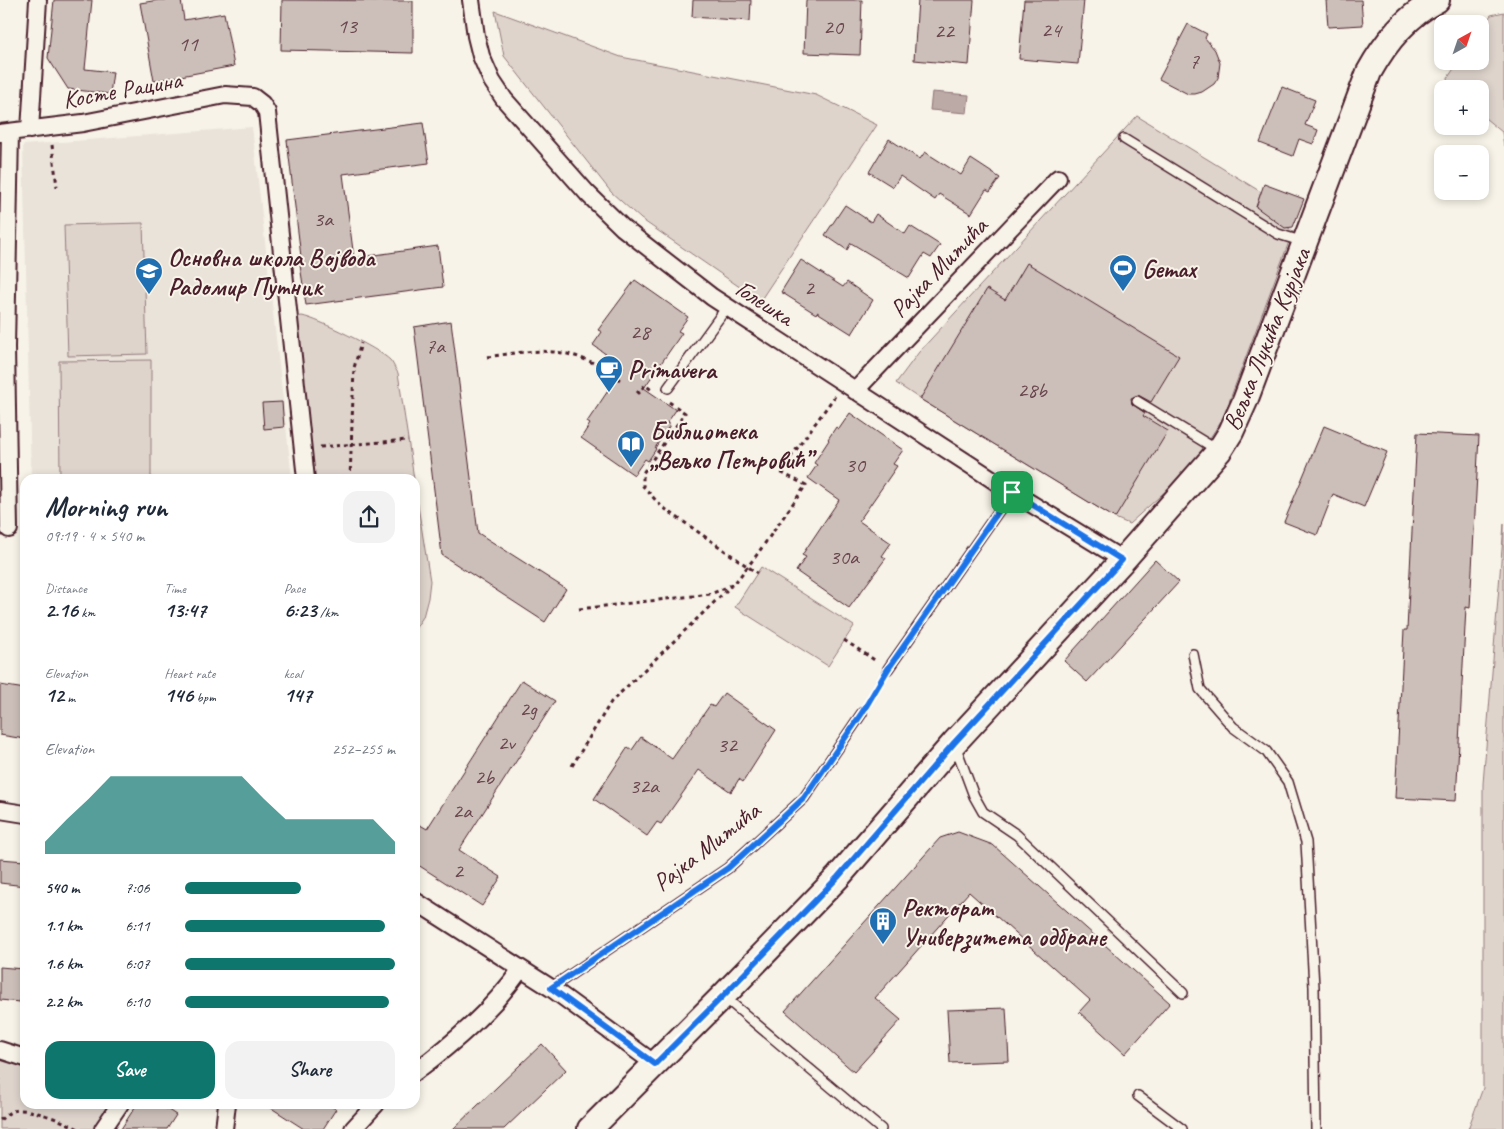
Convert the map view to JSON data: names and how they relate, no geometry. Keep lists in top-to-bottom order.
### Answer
{
  "streets": {
    "street": [
      "Косте Рацина",
      "Рајка Митића",
      "Голешка",
      "Вељка Лукића Курјака"
    ]
  },
  "crossings": [
    ["Рајка Митића", "Голешка"],
    ["Голешка", "Вељка Лукића Курјака"]
  ],
  "places": {
    "sports": ["Gemax"],
    "school or university": ["Основна школа Војвода Радомир Путник"],
    "cafe": ["Primavera"],
    "library": ["Библиотека „Вељко Петровић”"],
    "building": ["Ректорат Универзитета одбране"]
  },
  "house_numbers": [
    "13",
    "20",
    "24",
    "22",
    "11",
    "7",
    "3a",
    "2",
    "28",
    "7a",
    "28b",
    "30",
    "30a",
    "2g",
    "2v",
    "32",
    "2b",
    "32a",
    "2a",
    "2"
  ],
  "north": "top right",
  "page": {
    "map_buttons": ["+", "−"],
    "heading": ["Morning run", "09:19 · 4 × 540 m"],
    "stats": [
      ["Distance", "2.16 km"],
      ["Time", "13:47"],
      ["Pace", "6:23 /km"],
      ["Elevation", "12 m"],
      ["Heart rate", "146 bpm"],
      ["kcal", "147"]
    ],
    "chart": ["Elevation", "252–255 m"],
    "list": [
      {
        "name": "540 m",
        "note": "7:06"
      },
      {
        "name": "1.1 km",
        "note": "6:11"
      },
      {
        "name": "1.6 km",
        "note": "6:07"
      },
      {
        "name": "2.2 km",
        "note": "6:10"
      }
    ],
    "buttons": ["Save", "Share"]
  }
}
